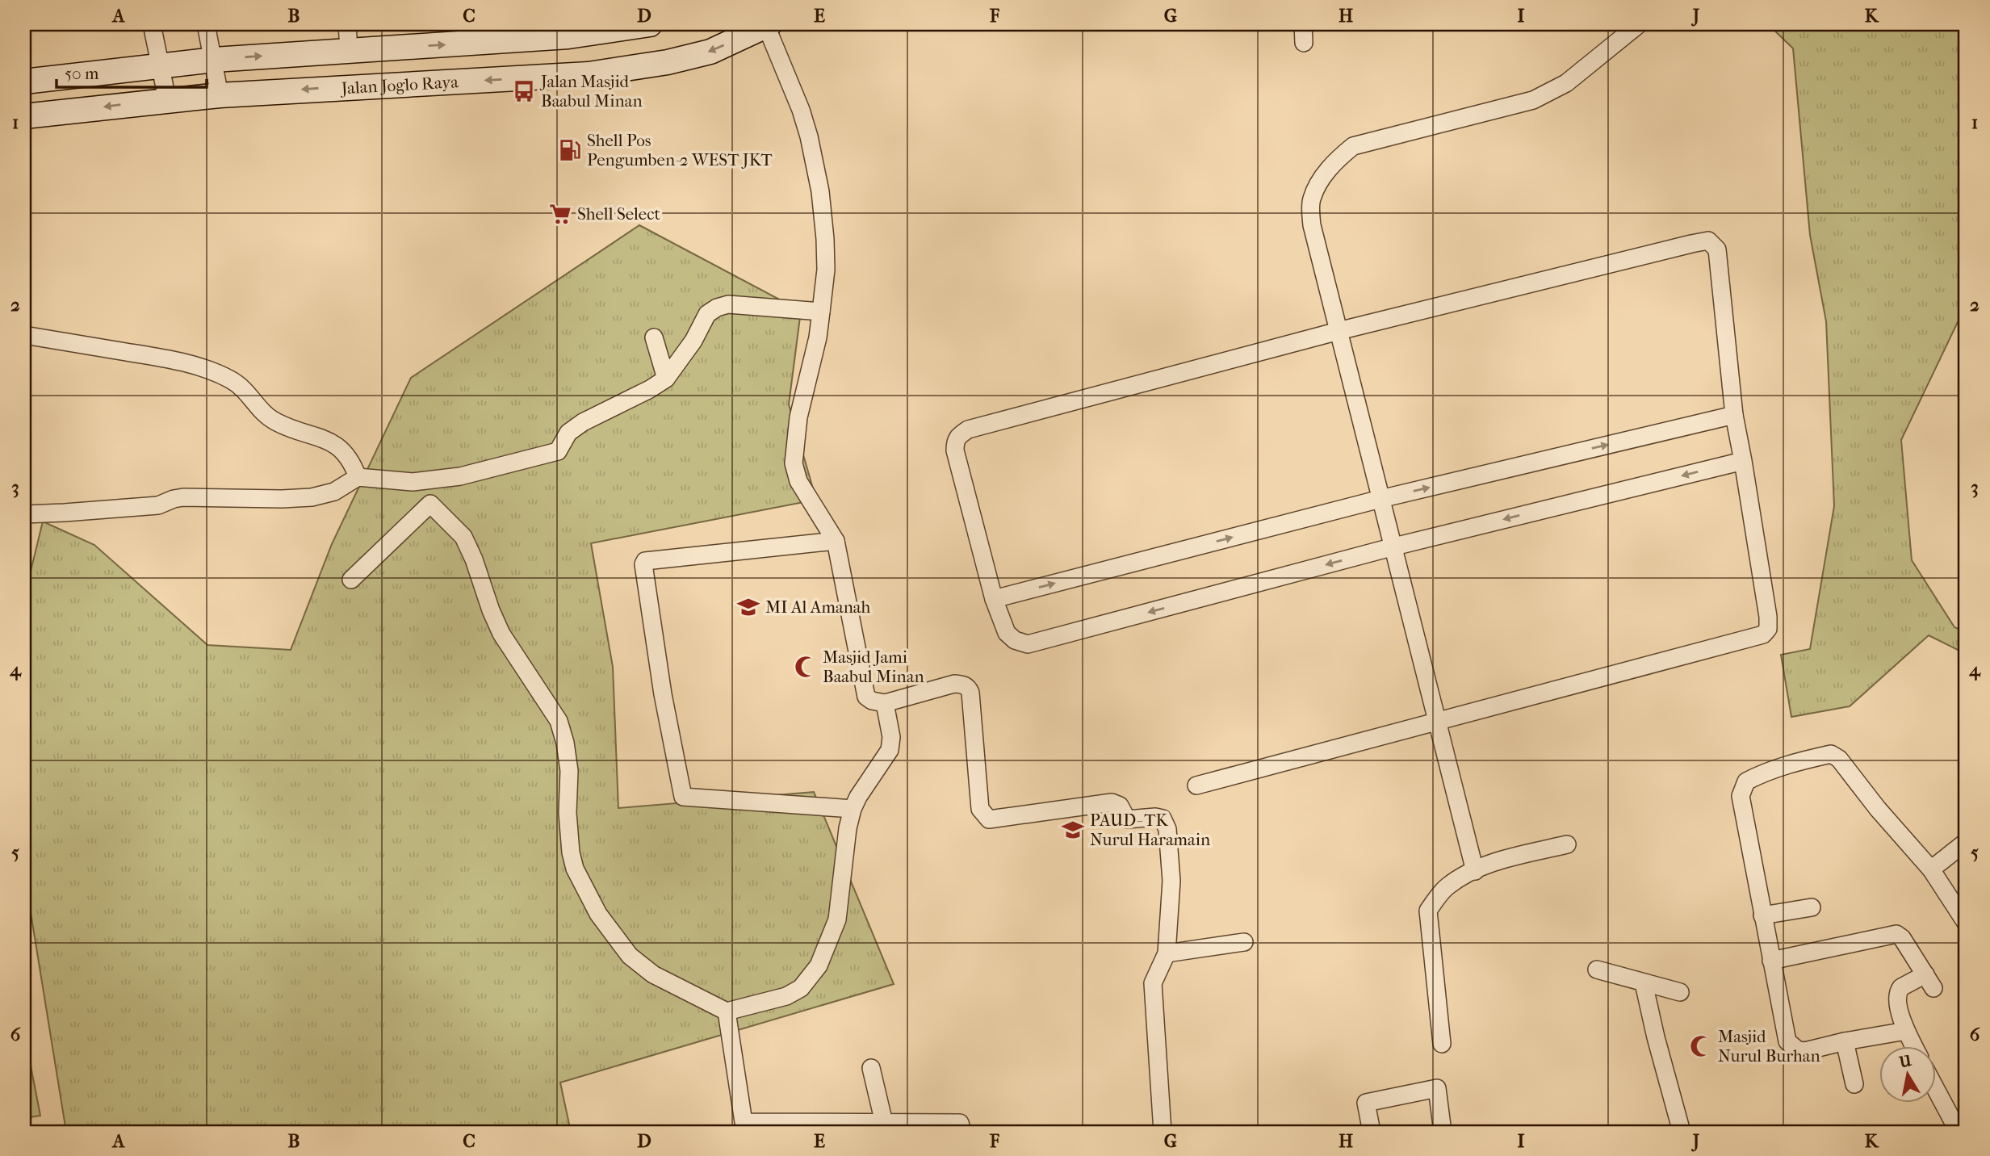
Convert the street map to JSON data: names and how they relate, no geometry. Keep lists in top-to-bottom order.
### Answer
{
  "streets": {
    "main road": ["Jalan Joglo Raya"]
  },
  "places": {
    "bus stop": ["Jalan Masjid Baabul Minan"],
    "fuel station": ["Shell Pos Pengumben-2 WEST JKT"],
    "supermarket": ["Shell Select"],
    "school or university": ["MI Al Amanah", "PAUD- TK Nurul Haramain"],
    "mosque": ["Masjid Jami Baabul Minan", "Masjid Nurul Burhan"]
  },
  "scale_bar": "50 m",
  "north": "top",
  "grid": {
    "columns": [
      "A",
      "B",
      "C",
      "D",
      "E",
      "F",
      "G",
      "H",
      "I",
      "J",
      "K"
    ],
    "rows": [
      "1",
      "2",
      "3",
      "4",
      "5",
      "6"
    ]
  }
}
